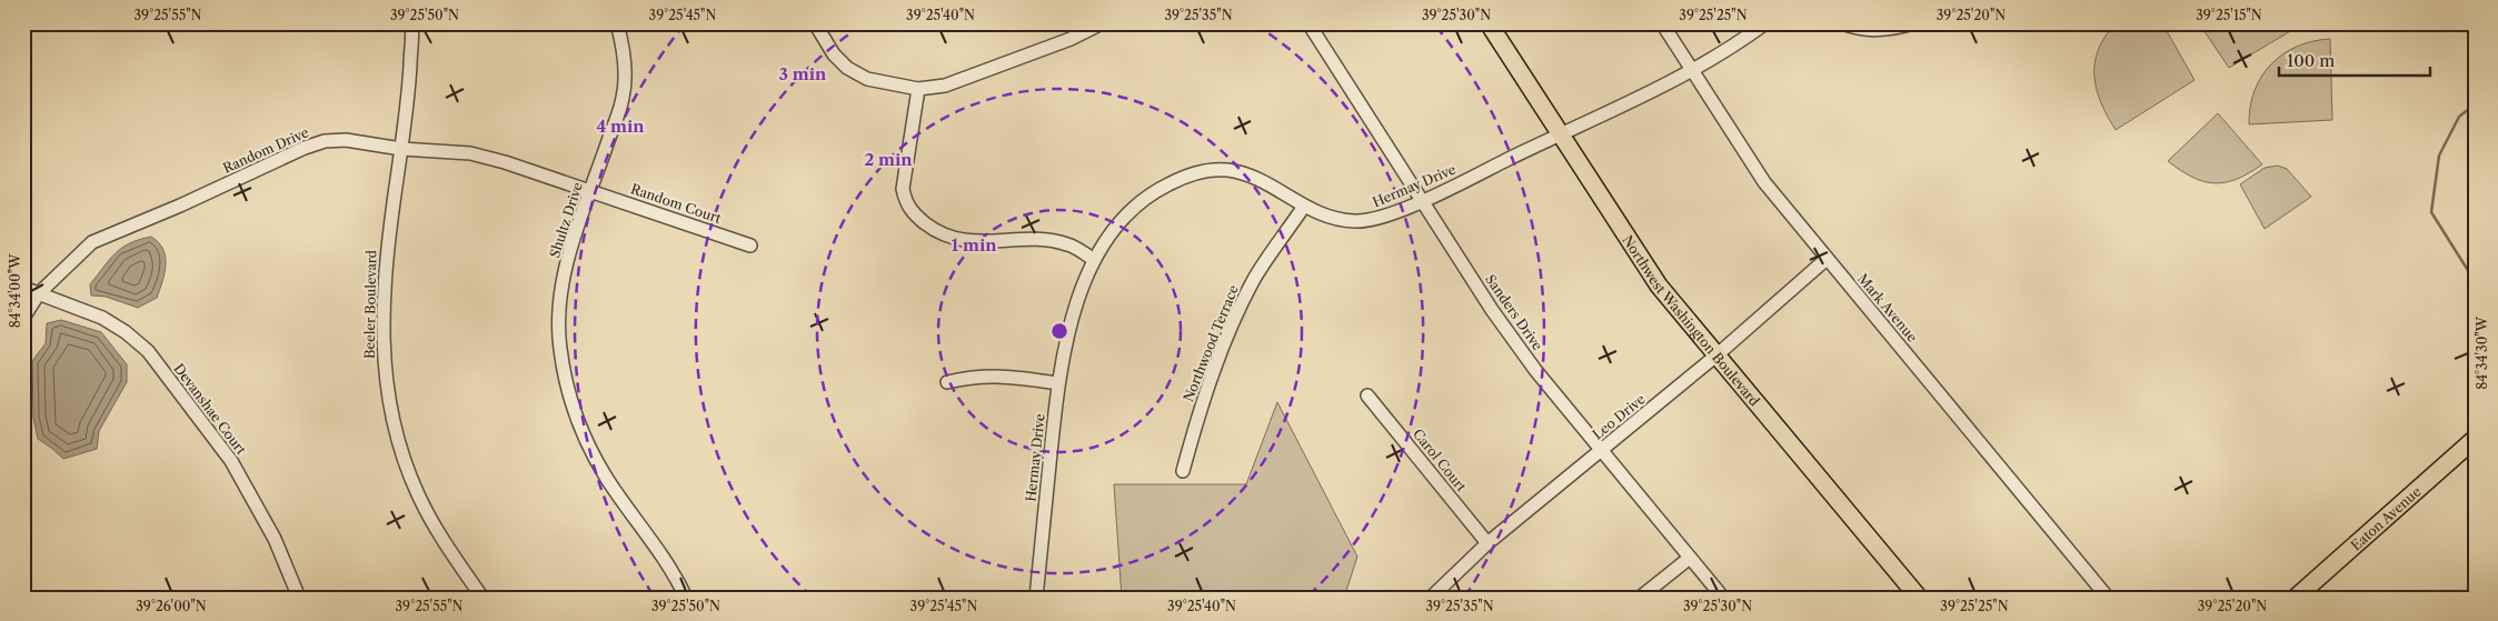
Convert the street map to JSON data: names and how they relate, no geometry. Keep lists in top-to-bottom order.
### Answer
{
  "streets": {
    "main road": ["Northwest Washington Boulevard", "Eaton Avenue"],
    "street": [
      "Random Drive",
      "Hermay Drive",
      "Random Court",
      "Shultz Drive",
      "Beeler Boulevard",
      "Mark Avenue",
      "Sanders Drive",
      "Northwood Terrace",
      "Devanshae Court",
      "Leo Drive",
      "Carol Court"
    ]
  },
  "crossings": [
    ["Random Drive", "Random Court"],
    ["Random Drive", "Shultz Drive"],
    ["Random Drive", "Beeler Boulevard"],
    ["Random Drive", "Devanshae Court"],
    ["Hermay Drive", "Mark Avenue"],
    ["Hermay Drive", "Sanders Drive"],
    ["Hermay Drive", "Northwest Washington Boulevard"],
    ["Hermay Drive", "Northwood Terrace"],
    ["Random Court", "Shultz Drive"],
    ["Mark Avenue", "Leo Drive"],
    ["Sanders Drive", "Leo Drive"],
    ["Northwest Washington Boulevard", "Leo Drive"],
    ["Leo Drive", "Carol Court"]
  ],
  "scale_bar": "100 m",
  "coordinates": [
    "39°25'55\"N",
    "39°25'50\"N",
    "39°25'45\"N",
    "39°25'40\"N",
    "39°25'35\"N",
    "39°25'30\"N",
    "39°25'25\"N",
    "39°25'20\"N",
    "39°25'15\"N",
    "84°34'00\"W",
    "84°34'30\"W",
    "39°26'00\"N"
  ],
  "rings": [
    "3 min",
    "4 min",
    "2 min",
    "1 min"
  ]
}
